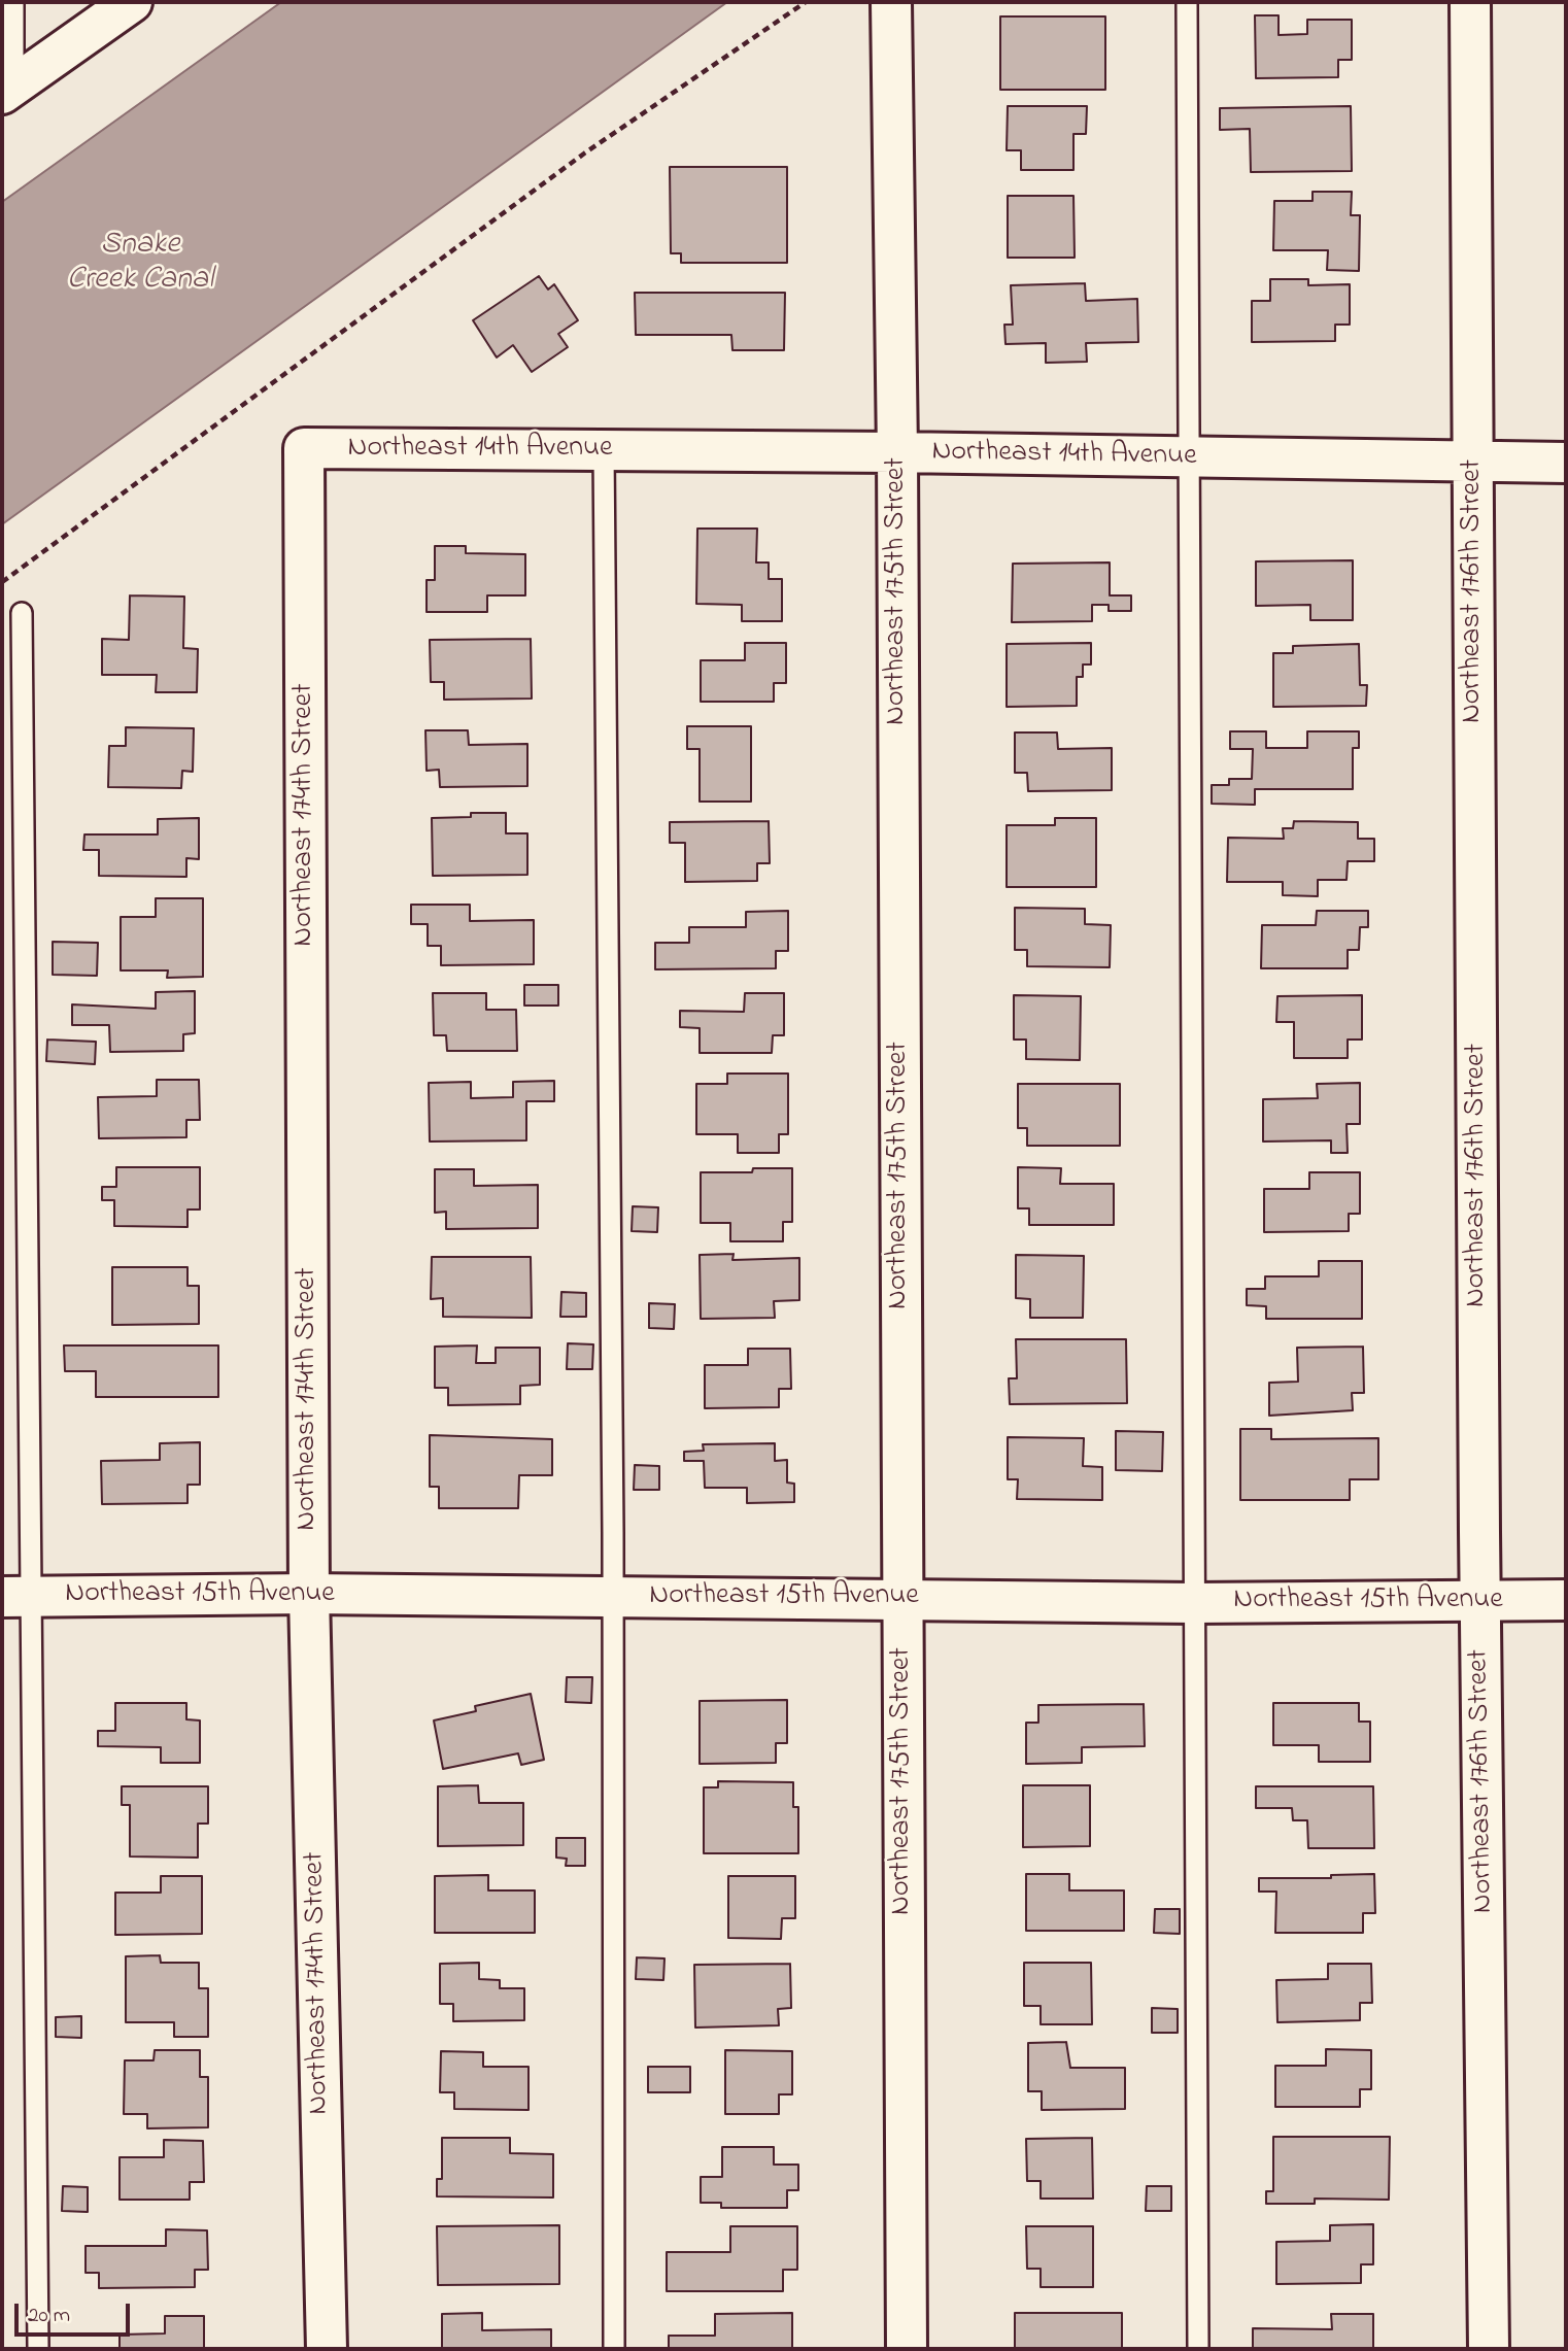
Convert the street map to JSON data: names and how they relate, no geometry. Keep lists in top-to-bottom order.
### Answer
{
  "streets": {
    "street": [
      "Northeast 14th Avenue",
      "Northeast 175th Street",
      "Northeast 176th Street",
      "Northeast 174th Street",
      "Northeast 15th Avenue"
    ]
  },
  "crossings": [
    ["Northeast 14th Avenue", "Northeast 175th Street"],
    ["Northeast 14th Avenue", "Northeast 176th Street"],
    ["Northeast 14th Avenue", "Northeast 174th Street"],
    ["Northeast 175th Street", "Northeast 15th Avenue"],
    ["Northeast 176th Street", "Northeast 15th Avenue"],
    ["Northeast 174th Street", "Northeast 15th Avenue"]
  ],
  "water": ["Snake Creek Canal"],
  "scale_bar": "20 m"
}
